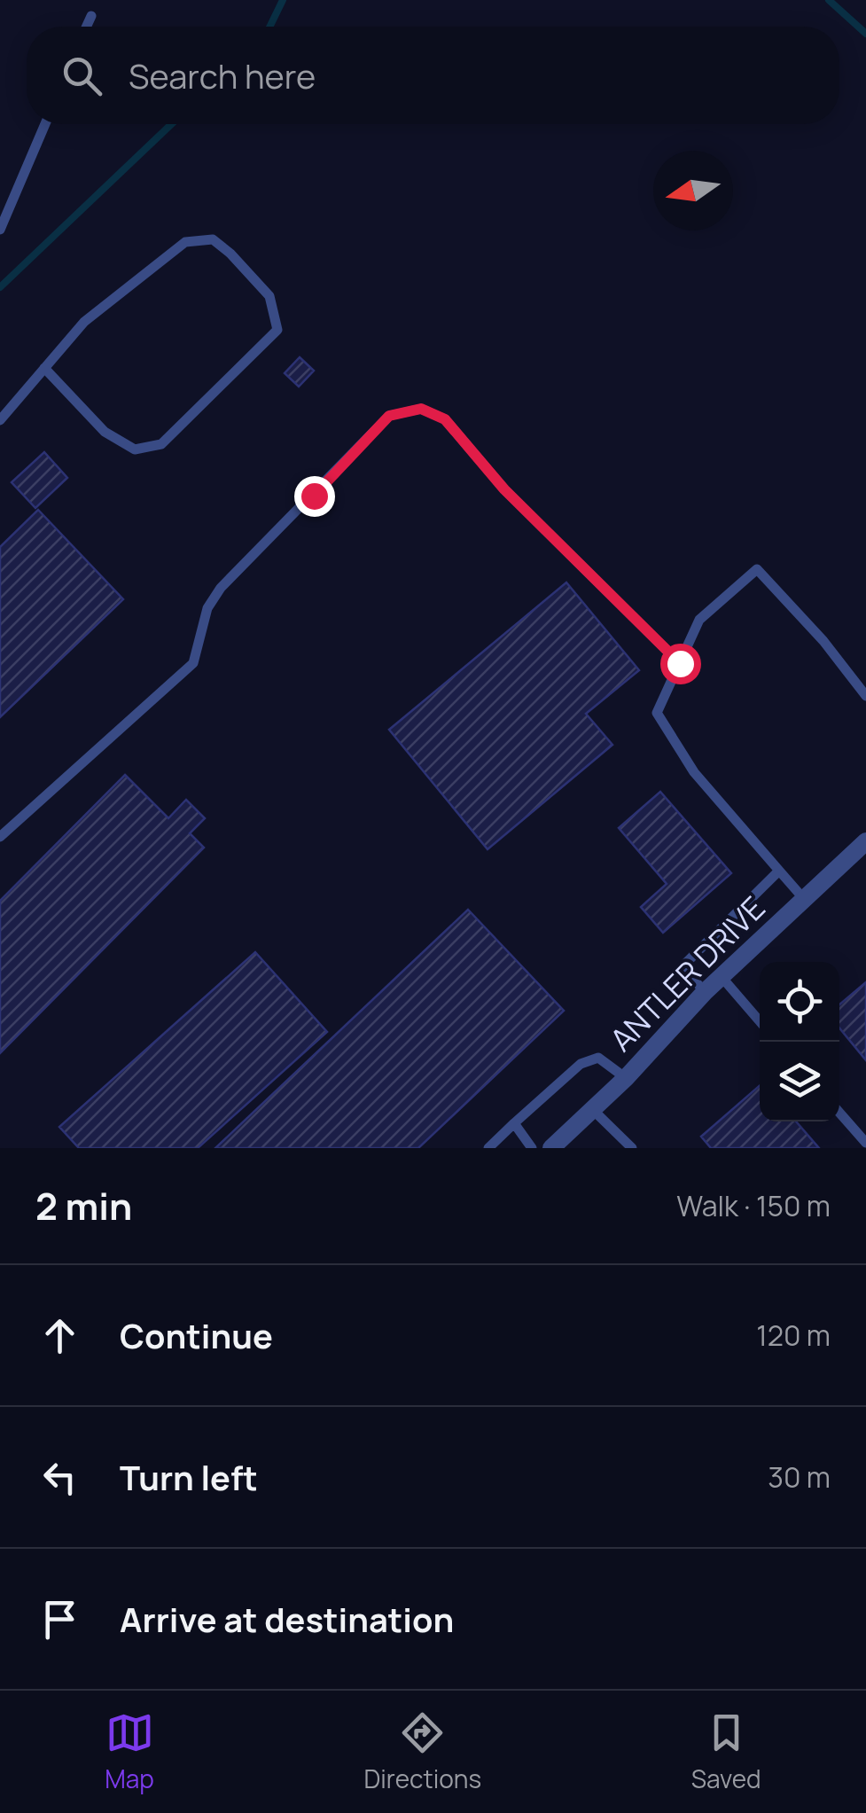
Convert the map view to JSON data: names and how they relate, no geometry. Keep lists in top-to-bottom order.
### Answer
{
  "streets": {
    "street": ["ANTLER DRIVE"]
  },
  "north": "left",
  "page": {
    "search": "Search here",
    "heading": ["2 min", "Walk · 150 m"],
    "list": [
      ["Continue", "120 m"],
      ["Turn left", "30 m"],
      "Arrive at destination"
    ],
    "nav": ["Map", "Directions", "Saved"]
  }
}
